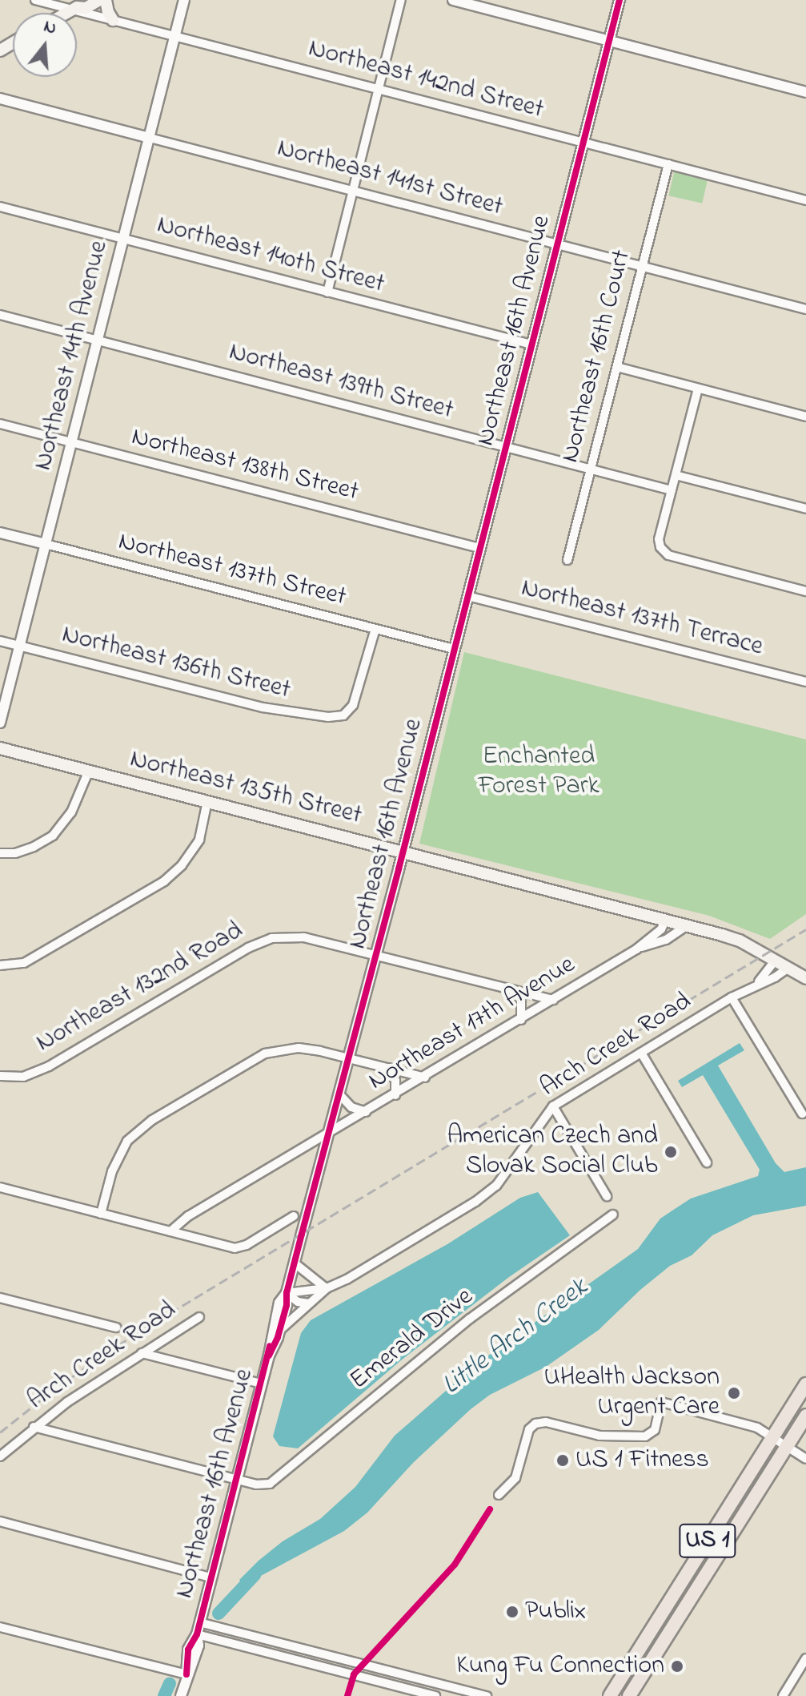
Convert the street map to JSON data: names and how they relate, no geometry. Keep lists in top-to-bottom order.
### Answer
{
  "streets": {
    "main road": ["Northeast 135th Street", "US 1"],
    "street": [
      "Northeast 142nd Street",
      "Northeast 141st Street",
      "Northeast 140th Street",
      "Northeast 16th Avenue",
      "Northeast 14th Avenue",
      "Northeast 16th Court",
      "Northeast 139th Street",
      "Northeast 138th Street",
      "Northeast 137th Street",
      "Northeast 137th Terrace",
      "Northeast 136th Street",
      "Northeast 132nd Road",
      "Northeast 17th Avenue",
      "Arch Creek Road",
      "Emerald Drive"
    ]
  },
  "crossings": [
    ["Northeast 142nd Street", "Northeast 16th Avenue"],
    ["Northeast 142nd Street", "Northeast 14th Avenue"],
    ["Northeast 142nd Street", "Northeast 16th Court"],
    ["Northeast 141st Street", "Northeast 16th Avenue"],
    ["Northeast 141st Street", "Northeast 14th Avenue"],
    ["Northeast 141st Street", "Northeast 16th Court"],
    ["Northeast 140th Street", "Northeast 16th Avenue"],
    ["Northeast 140th Street", "Northeast 14th Avenue"],
    ["Northeast 16th Avenue", "Northeast 139th Street"],
    ["Northeast 16th Avenue", "Northeast 138th Street"],
    ["Northeast 16th Avenue", "Northeast 137th Street"],
    ["Northeast 16th Avenue", "Northeast 137th Terrace"],
    ["Northeast 16th Avenue", "Northeast 135th Street"],
    ["Northeast 16th Avenue", "Northeast 132nd Road"],
    ["Northeast 16th Avenue", "Northeast 17th Avenue"],
    ["Northeast 16th Avenue", "Arch Creek Road"],
    ["Northeast 16th Avenue", "Emerald Drive"],
    ["Northeast 14th Avenue", "Northeast 139th Street"],
    ["Northeast 14th Avenue", "Northeast 138th Street"],
    ["Northeast 14th Avenue", "Northeast 137th Street"],
    ["Northeast 14th Avenue", "Northeast 136th Street"],
    ["Northeast 16th Court", "Northeast 139th Street"],
    ["Northeast 137th Street", "Northeast 136th Street"],
    ["Northeast 135th Street", "Northeast 17th Avenue"],
    ["Northeast 135th Street", "Arch Creek Road"],
    ["Northeast 132nd Road", "Northeast 17th Avenue"],
    ["Arch Creek Road", "Emerald Drive"]
  ],
  "water": ["Little Arch Creek"],
  "parks": ["Enchanted Forest Park"],
  "places": [
    "American Czech and Slovak Social Club",
    "UHealth Jackson Urgent Care",
    "US 1 Fitness",
    "Publix",
    "Kung Fu Connection"
  ],
  "north": "top"
}
